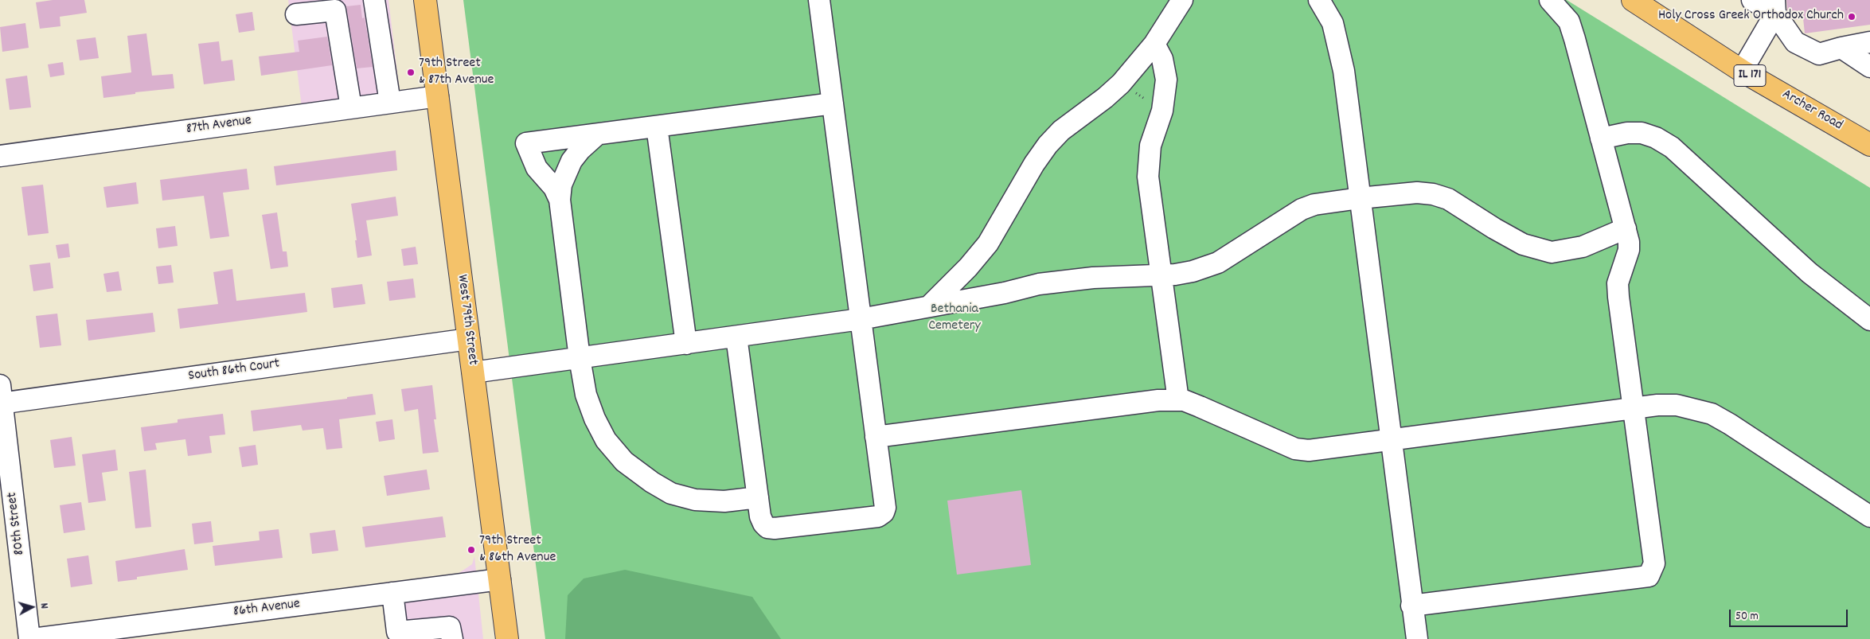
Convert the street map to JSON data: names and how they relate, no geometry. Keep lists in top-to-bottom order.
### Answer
{
  "streets": {
    "main road": ["IL 171", "Archer Road", "West 79th Street"],
    "street": [
      "87th Avenue",
      "South 86th Court",
      "80th Street",
      "86th Avenue"
    ]
  },
  "crossings": [
    ["87th Avenue", "West 79th Street"],
    ["West 79th Street", "South 86th Court"],
    ["West 79th Street", "86th Avenue"],
    ["South 86th Court", "80th Street"]
  ],
  "parks": ["Bethania Cemetery"],
  "places": ["Holy Cross Greek Orthodox Church", "79th Street & 87th Avenue", "79th Street & 86th Avenue"],
  "scale_bar": "50 m",
  "north": "right"
}
